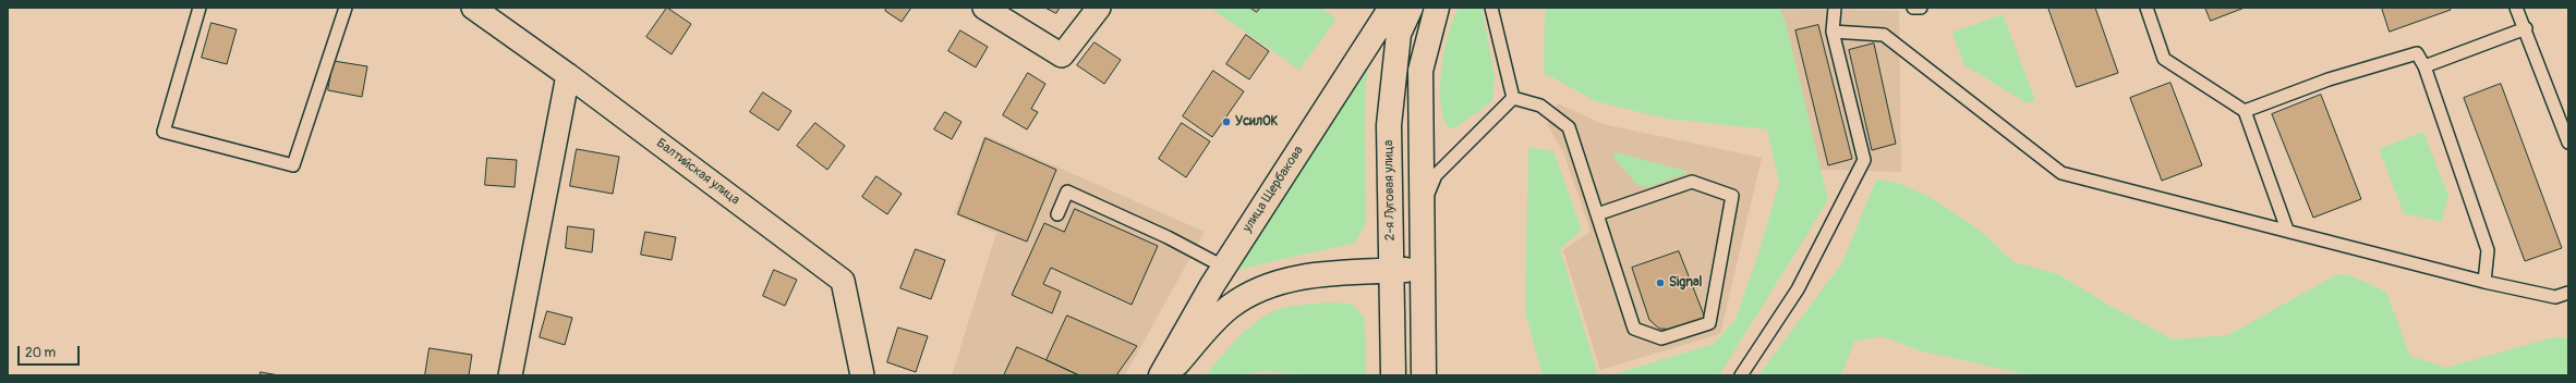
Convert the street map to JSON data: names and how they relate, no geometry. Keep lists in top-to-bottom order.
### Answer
{
  "streets": {
    "main road": ["улица Щербакова", "2-я Луговая улица"],
    "street": ["Балтийская улица"]
  },
  "places": ["УсилОК", "Signal"],
  "scale_bar": "20 m"
}
